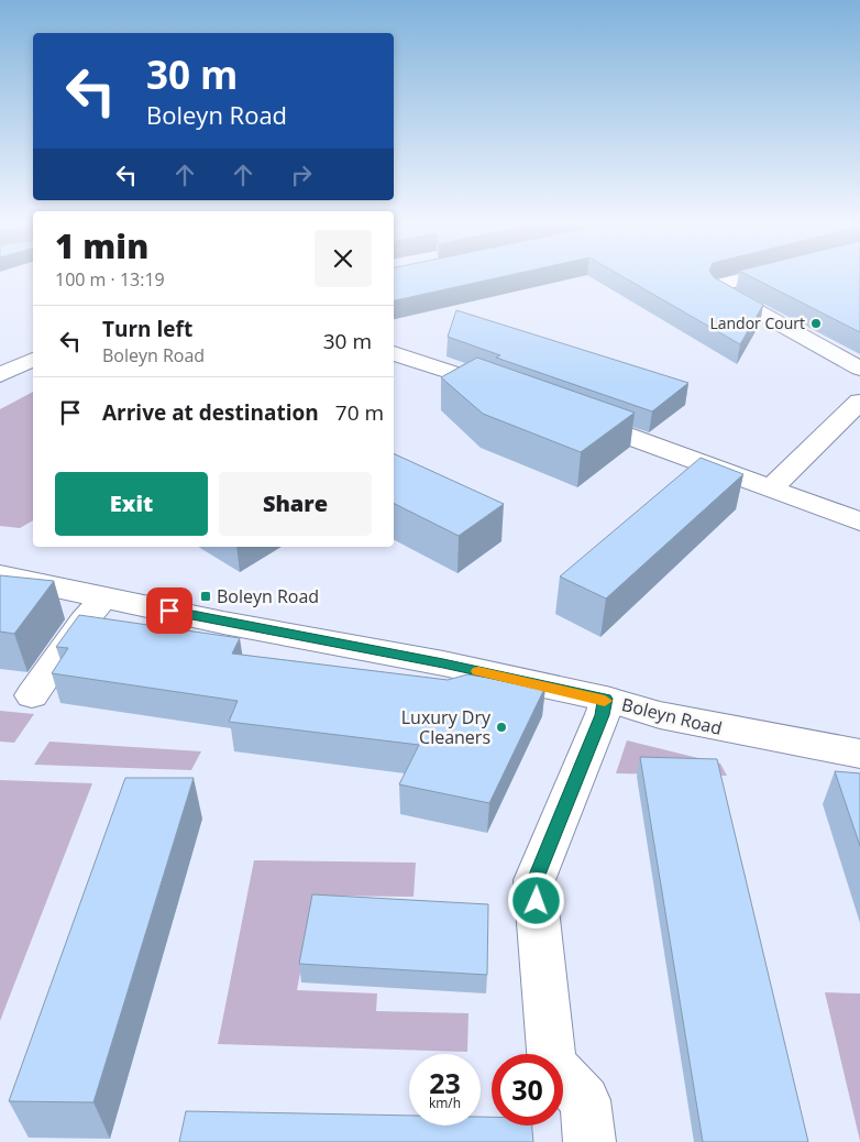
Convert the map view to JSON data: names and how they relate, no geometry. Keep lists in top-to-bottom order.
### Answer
{
  "streets": {
    "street": ["Boleyn Road"]
  },
  "places": {
    "other": ["Landor Court", "Luxury Dry Cleaners"],
    "transit": ["Boleyn Road"]
  },
  "page": {
    "turn": ["30 m", "Boleyn Road"],
    "heading": ["1 min", "100 m · 13:19"],
    "list": [
      {
        "name": "Turn left",
        "note": "Boleyn Road",
        "value": "30 m"
      },
      {
        "name": "Arrive at destination",
        "value": "70 m"
      }
    ],
    "buttons": ["Exit", "Share"],
    "speed": "23 km/h",
    "limit": "30"
  }
}
